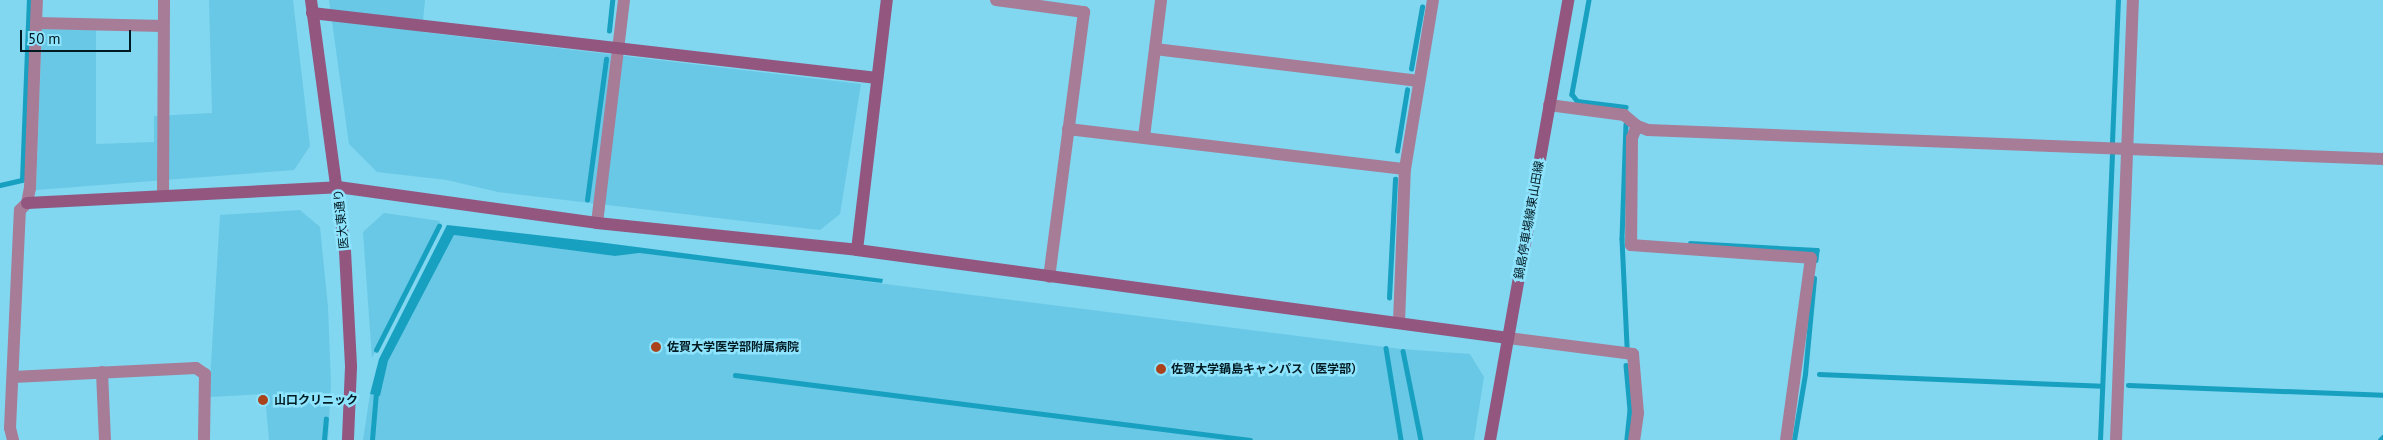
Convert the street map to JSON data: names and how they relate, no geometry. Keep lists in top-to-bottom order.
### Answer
{
  "streets": {
    "street": ["医大東通り", "鍋島停車場線東山田線"]
  },
  "places": ["佐賀大学医学部附属病院", "佐賀大学鍋島キャンパス（医学部）", "山口クリニック"],
  "scale_bar": "50 m"
}
